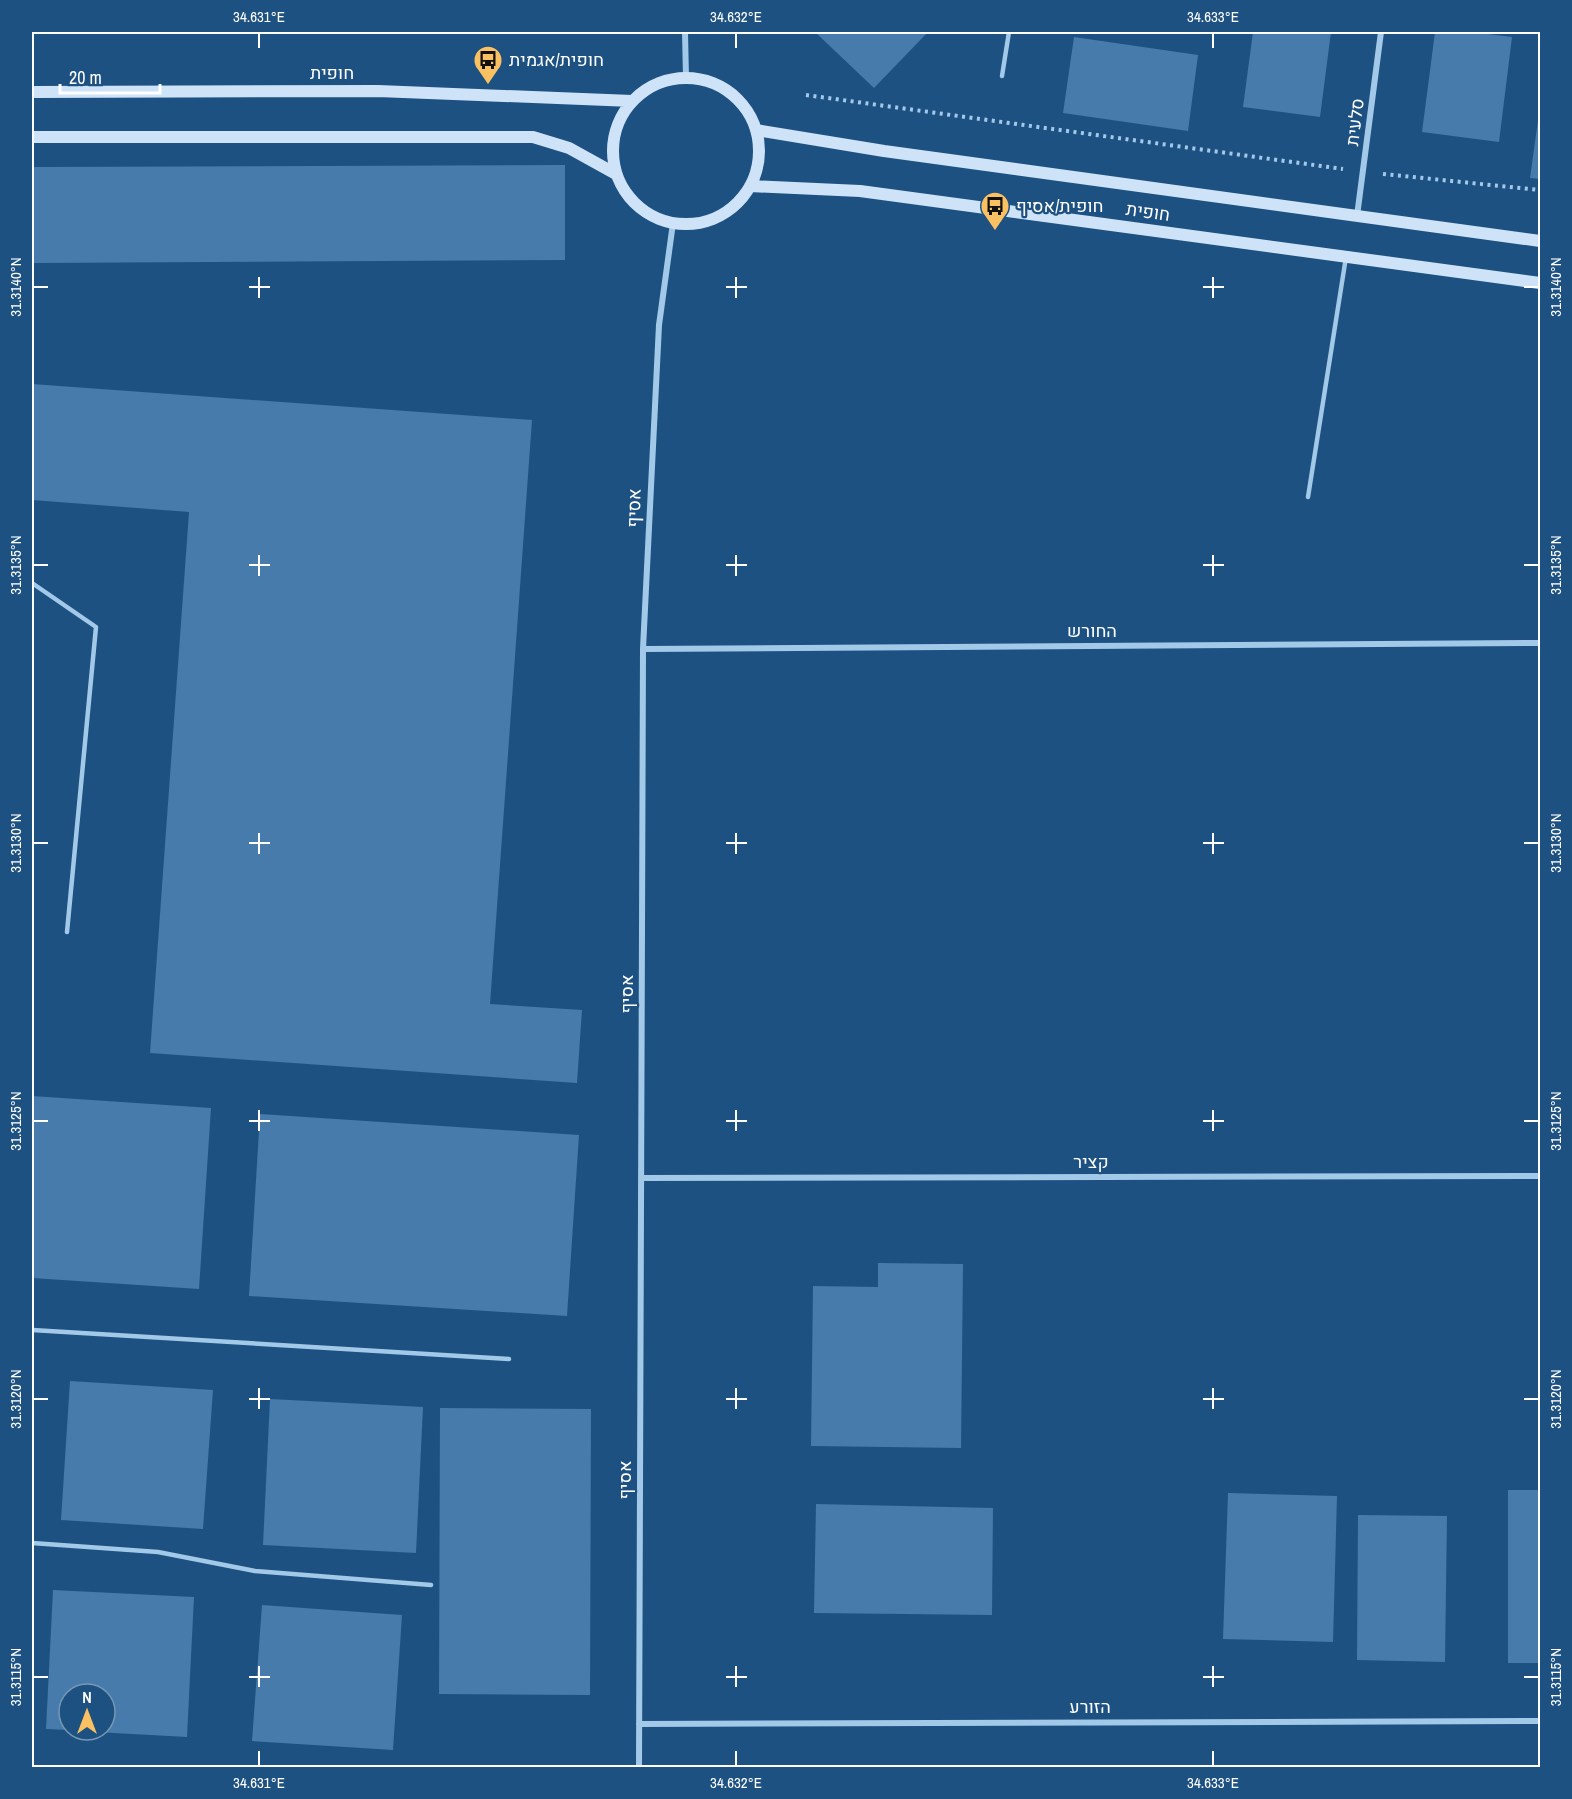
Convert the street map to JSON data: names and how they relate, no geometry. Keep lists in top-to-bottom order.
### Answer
{
  "streets": {
    "main road": ["חופית"],
    "street": [
      "סלעית",
      "אסיף",
      "החורש",
      "קציר",
      "הזורע"
    ]
  },
  "crossings": [
    ["חופית", "סלעית"],
    ["חופית", "אסיף"],
    ["אסיף", "החורש"],
    ["אסיף", "קציר"],
    ["אסיף", "הזורע"]
  ],
  "places": {
    "bus stop": ["חופית/אגמית", "חופית/אסיף"]
  },
  "scale_bar": "20 m",
  "north": "top",
  "coordinates": [
    "34.631°E",
    "34.632°E",
    "34.633°E",
    "31.3140°N",
    "31.3135°N",
    "31.3130°N",
    "31.3125°N",
    "31.3120°N",
    "31.3115°N"
  ]
}
